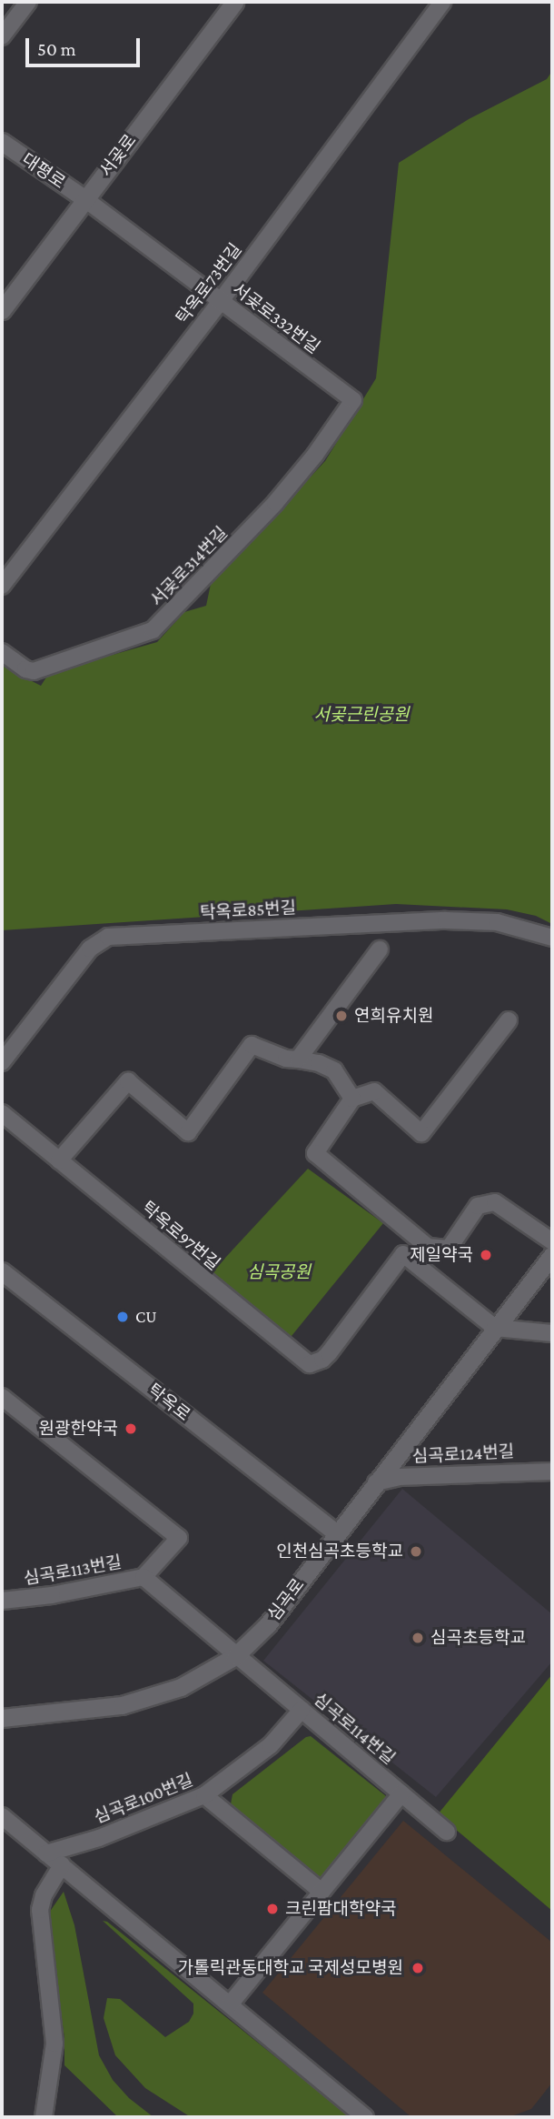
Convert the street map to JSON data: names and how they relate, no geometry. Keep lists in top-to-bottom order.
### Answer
{
  "streets": {
    "street": [
      "서곶로",
      "대평로",
      "탁옥로73번길",
      "서곶로332번길",
      "서곶로314번길",
      "탁옥로85번길",
      "탁옥로97번길",
      "탁옥로",
      "심곡로124번길",
      "심곡로113번길",
      "심곡로",
      "심곡로114번길",
      "심곡로100번길"
    ]
  },
  "crossings": [
    ["서곶로", "대평로"],
    ["서곶로", "서곶로332번길"],
    ["대평로", "서곶로332번길"],
    ["탁옥로73번길", "서곶로332번길"],
    ["서곶로332번길", "서곶로314번길"],
    ["탁옥로97번길", "심곡로"],
    ["탁옥로", "심곡로"],
    ["심곡로124번길", "심곡로"],
    ["심곡로113번길", "심곡로"],
    ["심곡로113번길", "심곡로114번길"],
    ["심곡로", "심곡로114번길"],
    ["심곡로114번길", "심곡로100번길"]
  ],
  "parks": ["서곶근린공원", "심곡공원"],
  "places": [
    "연희유치원",
    "제일약국",
    "CU",
    "원광한약국",
    "인천심곡초등학교",
    "심곡초등학교",
    "크린팜대학약국",
    "가톨릭관동대학교 국제성모병원"
  ],
  "scale_bar": "50 m"
}
